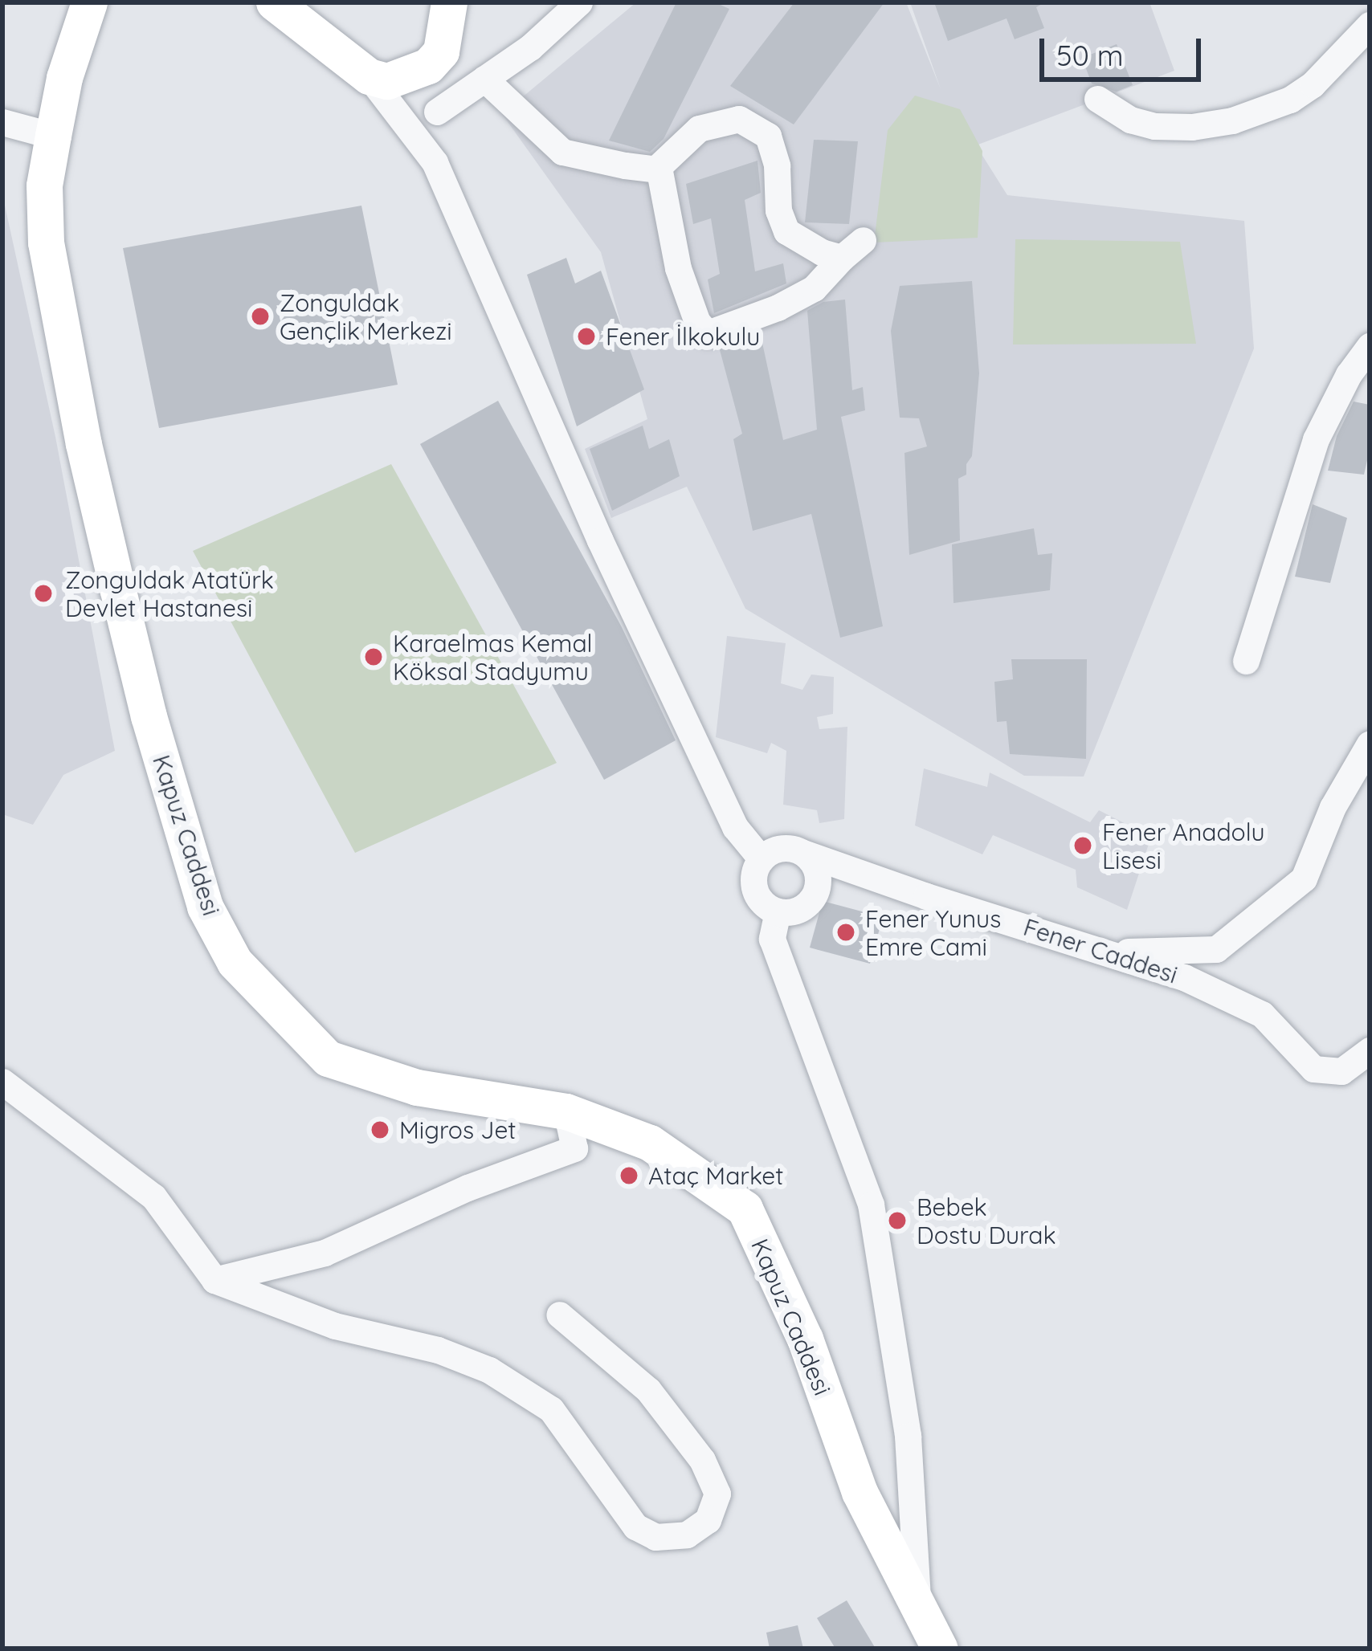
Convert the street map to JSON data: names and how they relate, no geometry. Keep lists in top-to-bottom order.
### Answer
{
  "streets": {
    "main road": ["Kapuz Caddesi"],
    "street": ["Fener Caddesi"]
  },
  "places": [
    "Zonguldak Gençlik Merkezi",
    "Fener İlkokulu",
    "Zonguldak Atatürk Devlet Hastanesi",
    "Karaelmas Kemal Köksal Stadyumu",
    "Fener Anadolu Lisesi",
    "Fener Yunus Emre Cami",
    "Migros Jet",
    "Ataç Market",
    "Bebek Dostu Durak"
  ],
  "scale_bar": "50 m"
}
